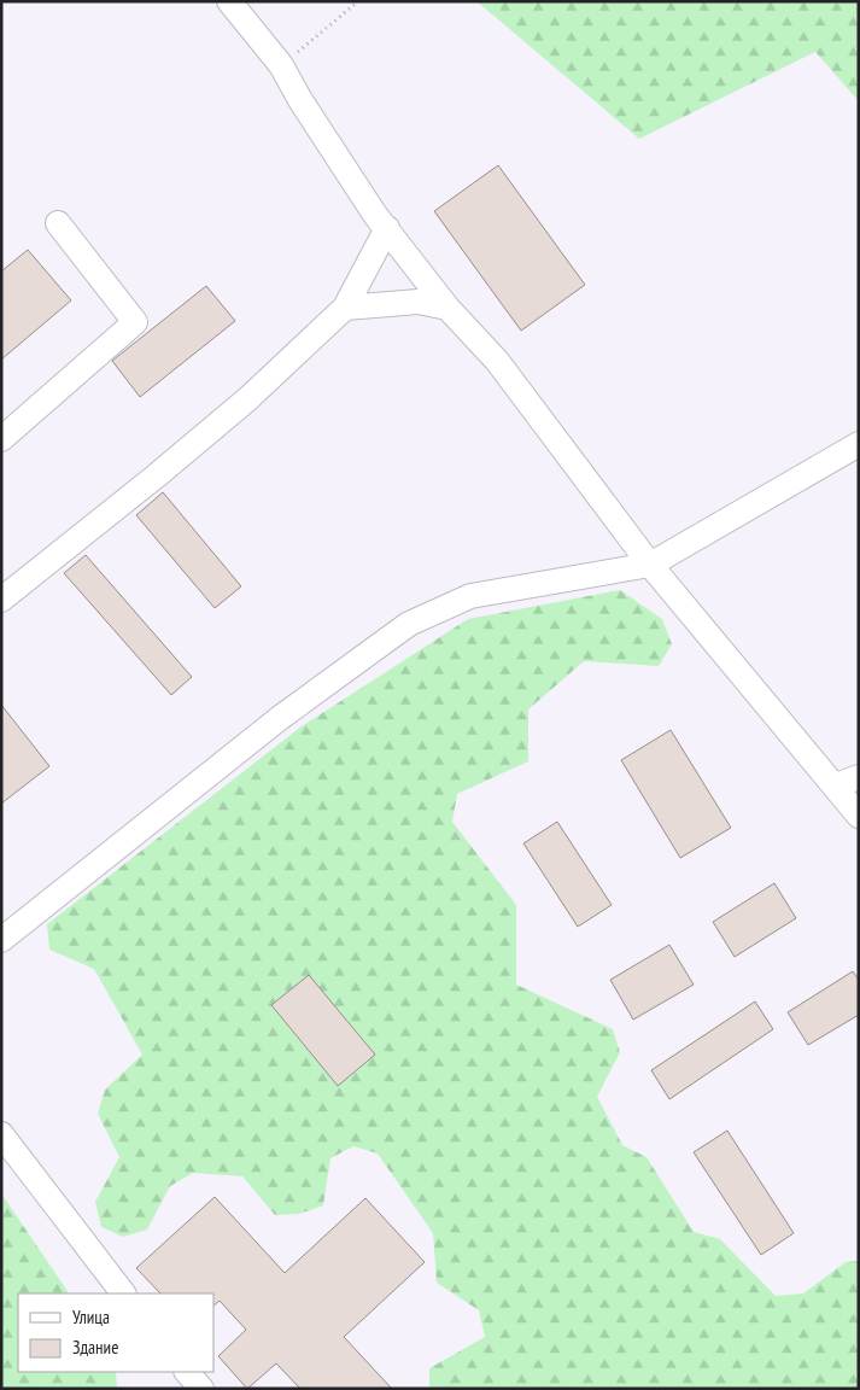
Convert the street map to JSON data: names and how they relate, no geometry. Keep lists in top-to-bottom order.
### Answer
{
  "legend": ["Улица", "Здание"]
}
